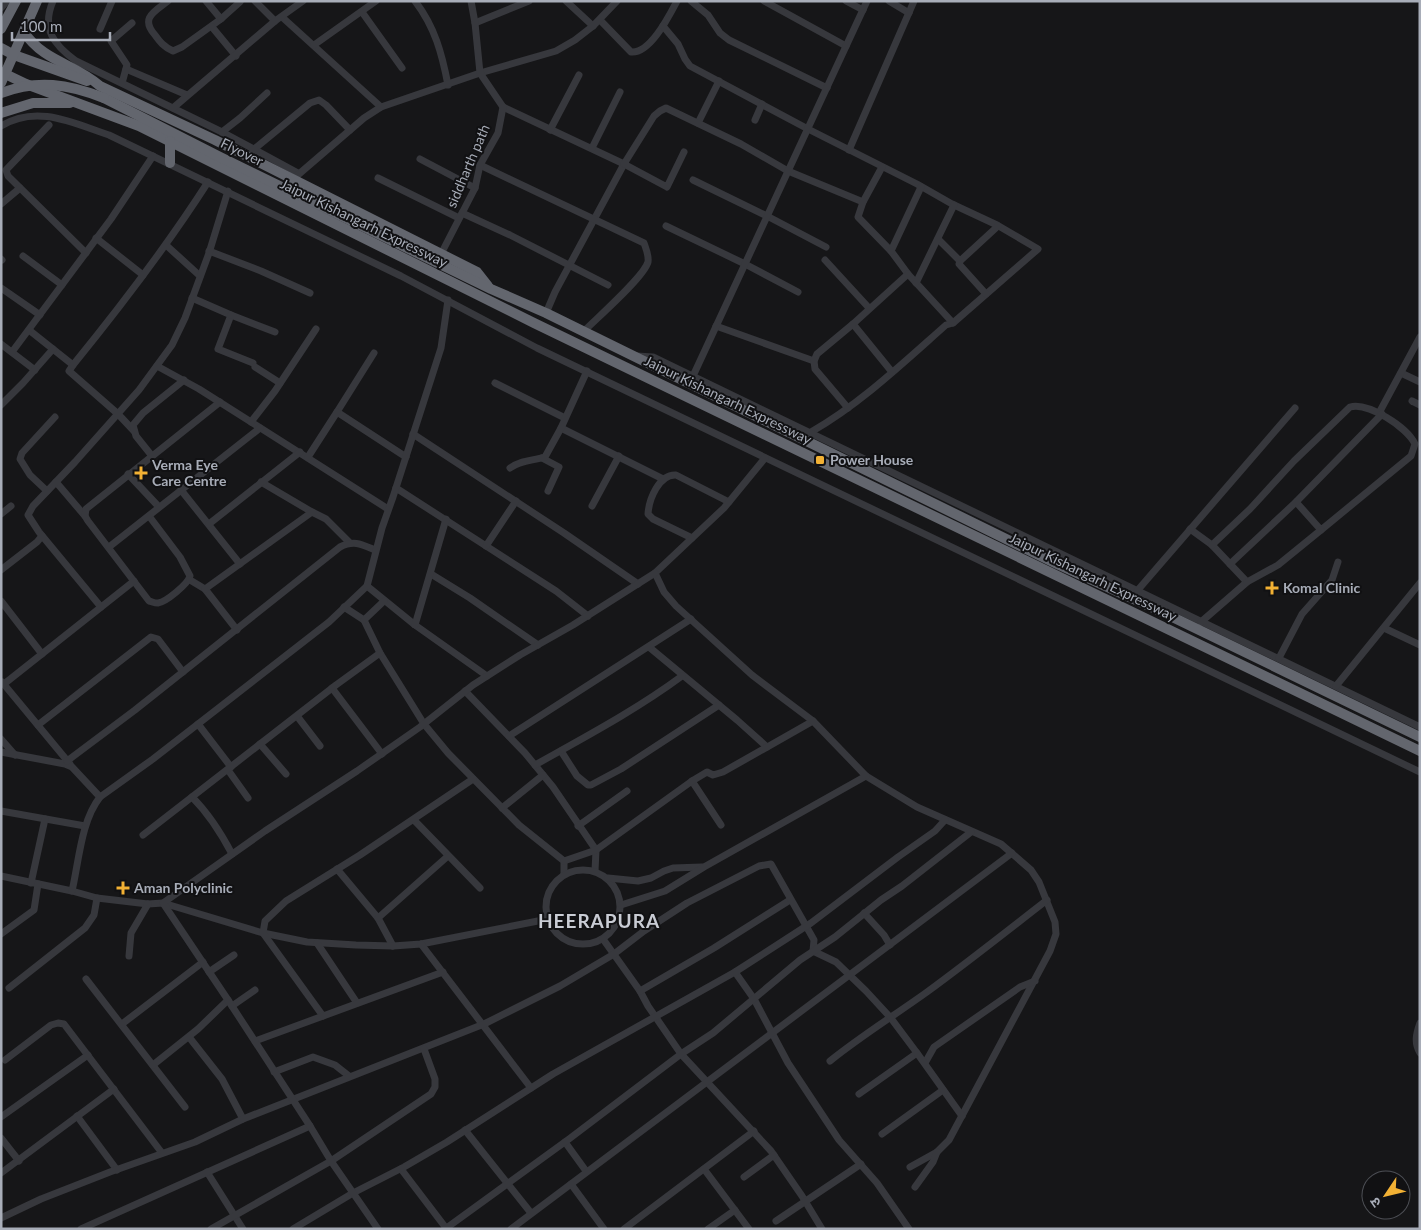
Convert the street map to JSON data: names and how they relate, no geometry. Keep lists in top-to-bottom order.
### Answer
{
  "streets": {
    "highway": ["Flyover", "Jaipur Kishangarh Expressway"],
    "street": ["siddharth path"]
  },
  "crossings": [
    ["Flyover", "Jaipur Kishangarh Expressway"]
  ],
  "districts": ["HEERAPURA"],
  "places": {
    "transit": ["Power House"],
    "health": ["Verma Eye Care Centre", "Komal Clinic", "Aman Polyclinic"]
  },
  "scale_bar": "100 m",
  "north": "bottom left"
}
